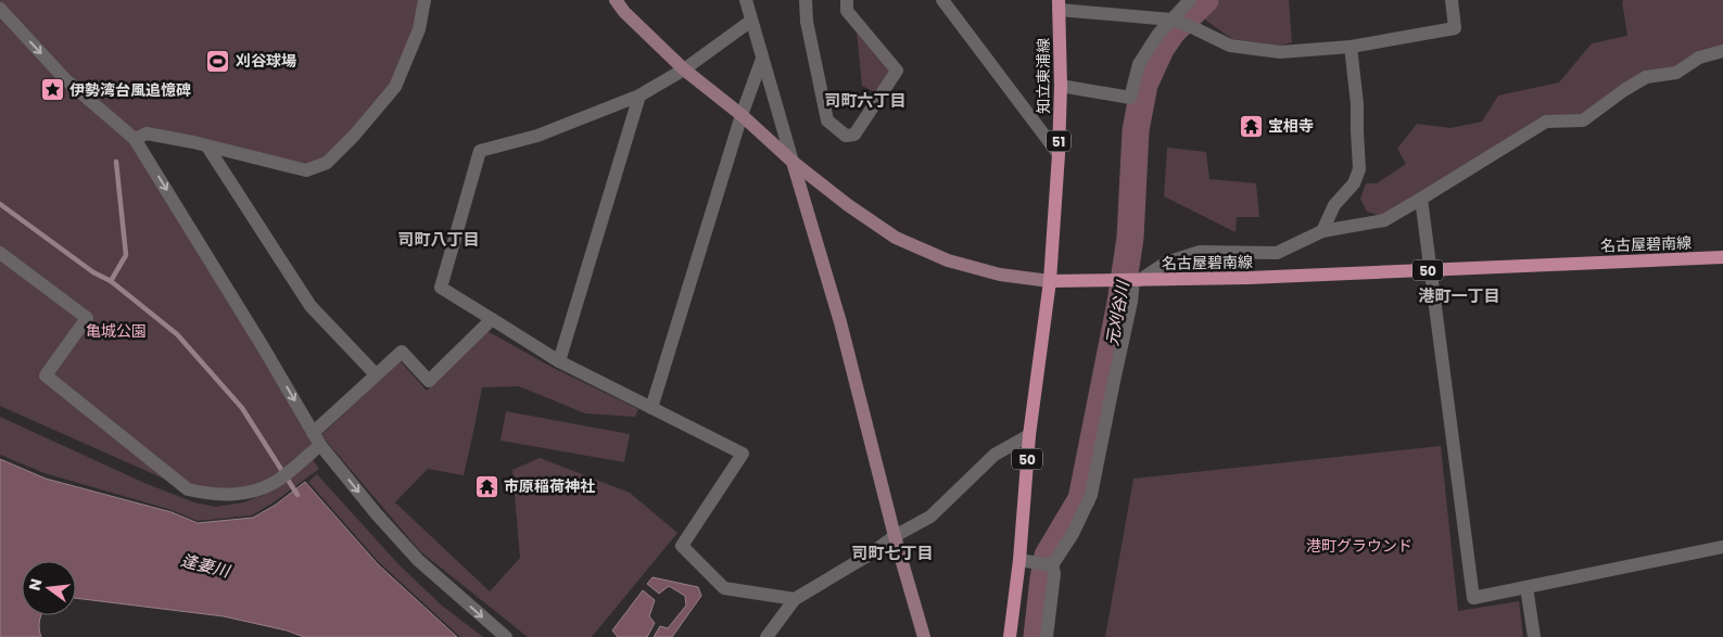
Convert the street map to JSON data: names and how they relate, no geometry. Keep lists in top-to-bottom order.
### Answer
{
  "streets": {
    "main road": [
      "知立東浦線",
      "51",
      "名古屋碧南線",
      "50"
    ]
  },
  "crossings": [
    ["知立東浦線", "名古屋碧南線"],
    ["知立東浦線", "50"],
    ["名古屋碧南線", "50"]
  ],
  "districts": [
    "司町六丁目",
    "司町八丁目",
    "港町一丁目",
    "司町七丁目"
  ],
  "water": ["元刈谷川", "逢妻川"],
  "parks": ["亀城公園", "港町グラウンド"],
  "places": {
    "sports": ["刈谷球場"],
    "place": ["伊勢湾台風追憶碑"],
    "temple": ["宝相寺", "市原稲荷神社"]
  },
  "north": "left"
}
